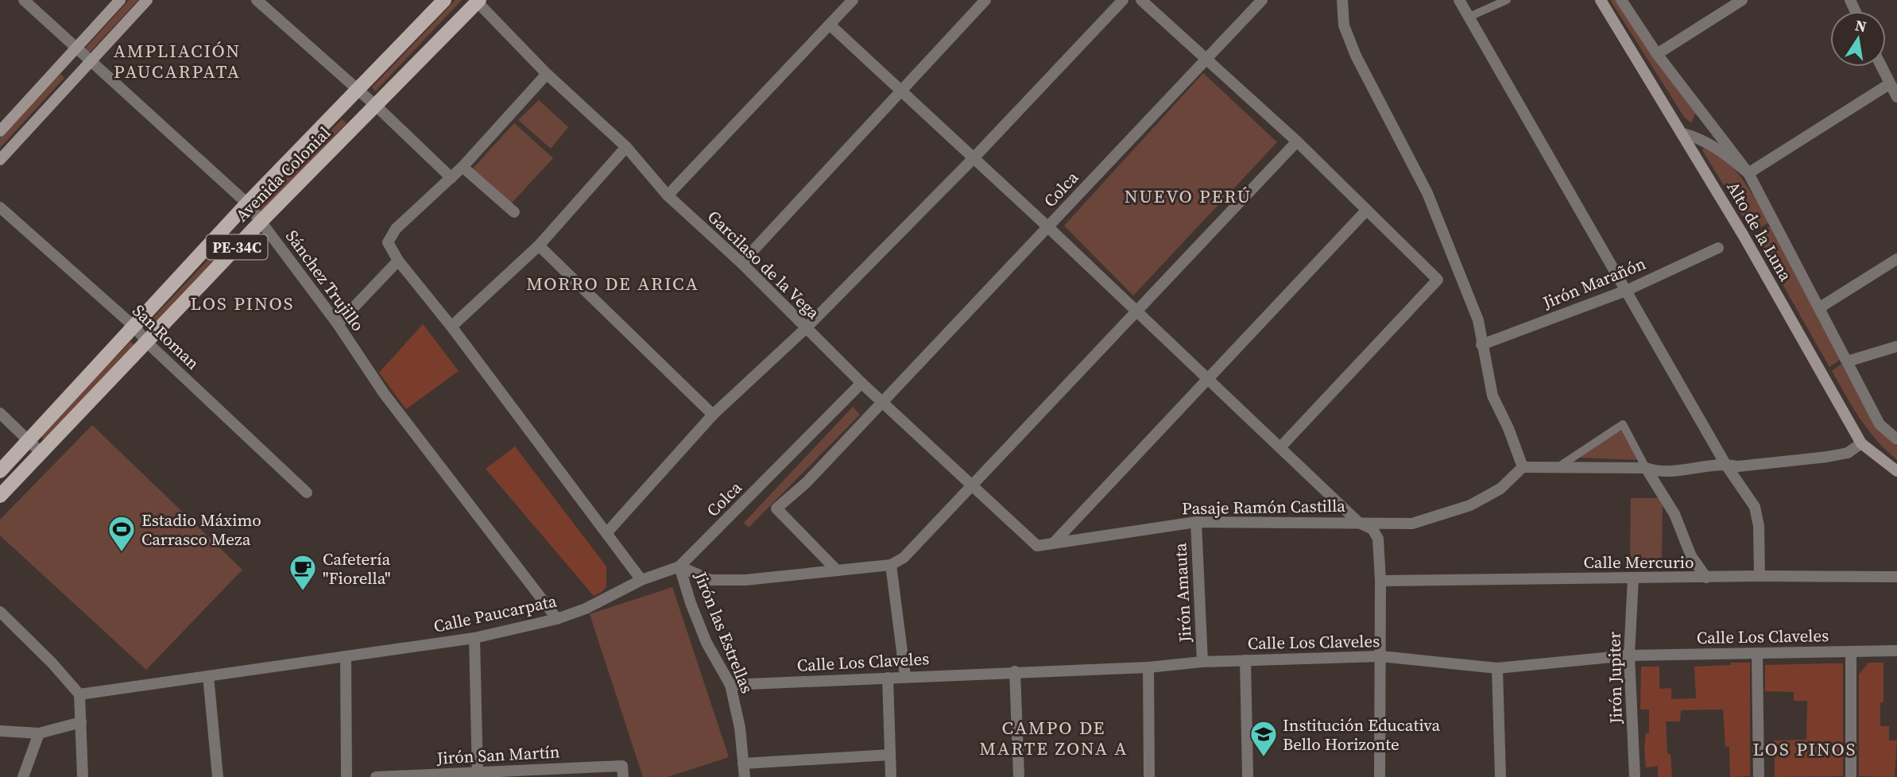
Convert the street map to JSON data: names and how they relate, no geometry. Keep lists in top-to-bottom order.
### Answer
{
  "streets": {
    "main road": ["Avenida Colonial", "Alto de la Luna", "PE-34C"],
    "street": [
      "Colca",
      "Garcilaso de la Vega",
      "Sánchez Trujillo",
      "Jirón Marañón",
      "San Roman",
      "Pasaje Ramón Castilla",
      "Calle Mercurio",
      "Jirón Amauta",
      "Calle Paucarpata",
      "Jirón las Estrellas",
      "Calle Los Claveles",
      "Jirón Jupiter",
      "Jirón San Martín"
    ]
  },
  "crossings": [
    ["Avenida Colonial", "Garcilaso de la Vega"],
    ["Avenida Colonial", "Sánchez Trujillo"],
    ["Avenida Colonial", "San Roman"],
    ["Colca", "Garcilaso de la Vega"],
    ["Colca", "Calle Paucarpata"],
    ["Colca", "Jirón las Estrellas"],
    ["Garcilaso de la Vega", "Pasaje Ramón Castilla"],
    ["Sánchez Trujillo", "Calle Paucarpata"],
    ["Pasaje Ramón Castilla", "Jirón Amauta"],
    ["Calle Mercurio", "Jirón Jupiter"],
    ["Jirón Amauta", "Calle Los Claveles"],
    ["Calle Paucarpata", "Jirón las Estrellas"],
    ["Jirón las Estrellas", "Calle Los Claveles"],
    ["Calle Los Claveles", "Jirón Jupiter"]
  ],
  "districts": [
    "AMPLIACIÓN PAUCARPATA",
    "NUEVO PERÚ",
    "MORRO DE ARICA",
    "LOS PINOS",
    "CAMPO DE MARTE ZONA A",
    "LOS PINOS"
  ],
  "places": {
    "sports": ["Estadio Máximo Carrasco Meza"],
    "cafe": ["Cafetería \"Fiorella\""],
    "school or university": ["Institución Educativa Bello Horizonte"]
  },
  "north": "top"
}
